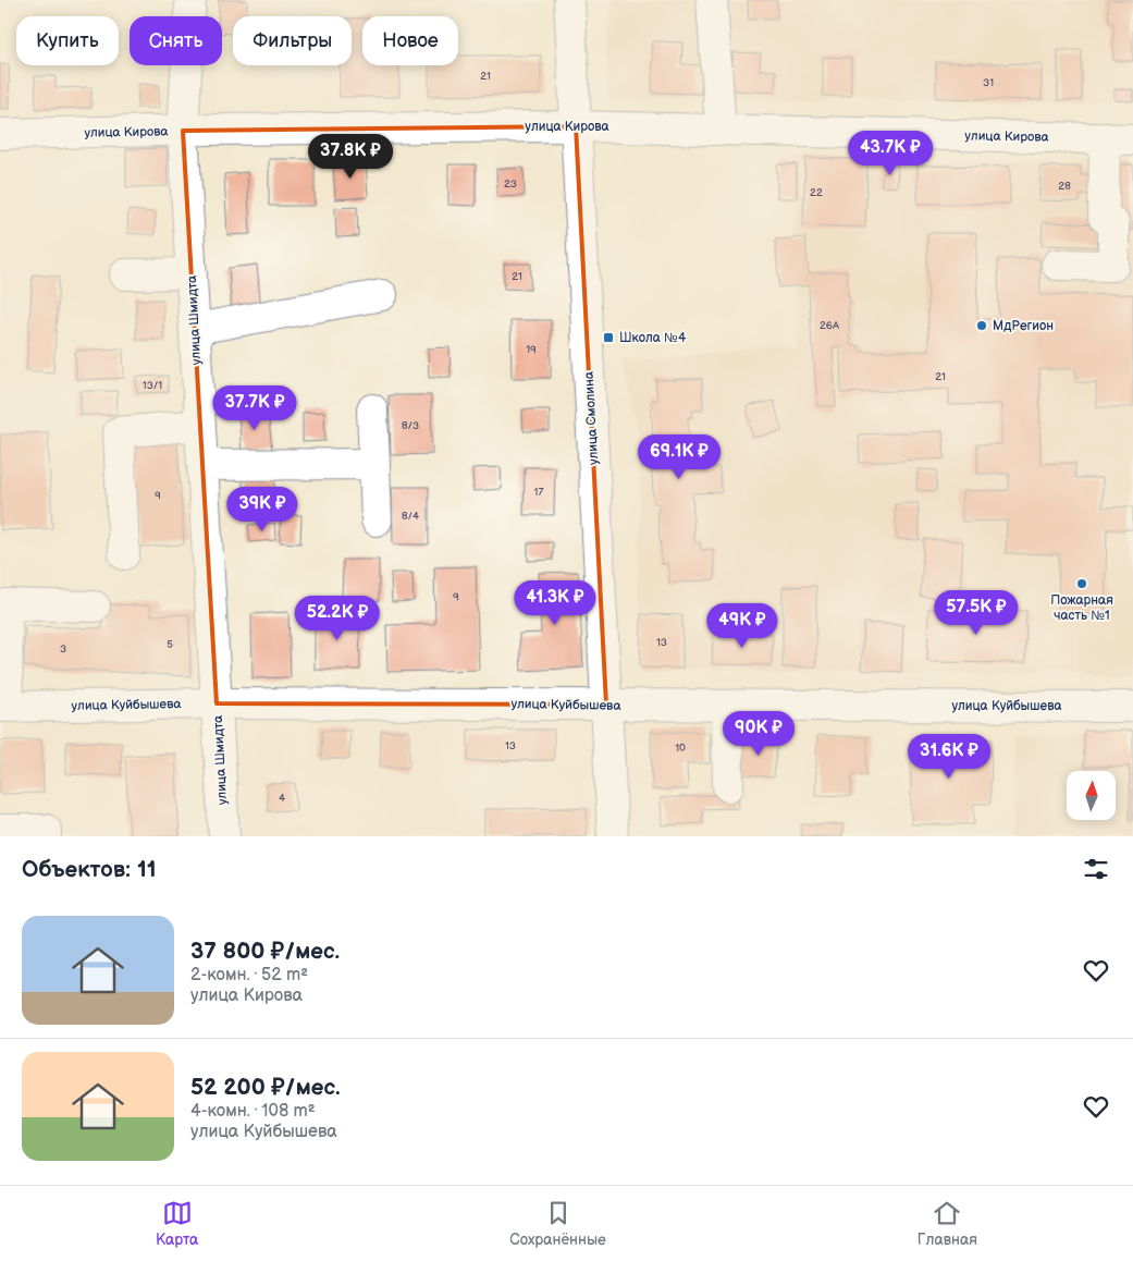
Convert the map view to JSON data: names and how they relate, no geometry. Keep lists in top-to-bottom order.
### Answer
{
  "streets": {
    "street": [
      "улица Кирова",
      "улица Шмидта",
      "улица Смолина",
      "улица Куйбышева"
    ]
  },
  "crossings": [
    ["улица Кирова", "улица Шмидта"],
    ["улица Кирова", "улица Смолина"],
    ["улица Шмидта", "улица Куйбышева"],
    ["улица Смолина", "улица Куйбышева"]
  ],
  "places": {
    "other": ["МдРегион", "Пожарная часть №1"],
    "transit": ["Школа №4"]
  },
  "house_numbers": [
    "21",
    "31",
    "23",
    "28",
    "22",
    "21",
    "26А",
    "19",
    "21",
    "13/1",
    "8/3",
    "17",
    "9",
    "8/4",
    "9",
    "13",
    "5",
    "3",
    "13",
    "10",
    "4"
  ],
  "north": "top",
  "page": {
    "chip": [
      "Купить",
      "Снять",
      "Фильтры",
      "Новое"
    ],
    "price": [
      "43.7K ₽",
      "37.8K ₽",
      "37.7K ₽",
      "69.1K ₽",
      "39K ₽",
      "41.3K ₽",
      "57.5K ₽",
      "52.2K ₽",
      "49K ₽",
      "90K ₽",
      "31.6K ₽"
    ],
    "heading": "Объектов: 11",
    "list": [
      {
        "name": "37 800 ₽/мес.",
        "note": "2-комн. · 52 m² · улица Кирова"
      },
      {
        "name": "52 200 ₽/мес.",
        "note": "4-комн. · 108 m² · улица Куйбышева"
      }
    ],
    "tabs": ["Карта", "Сохранённые", "Главная"]
  }
}
